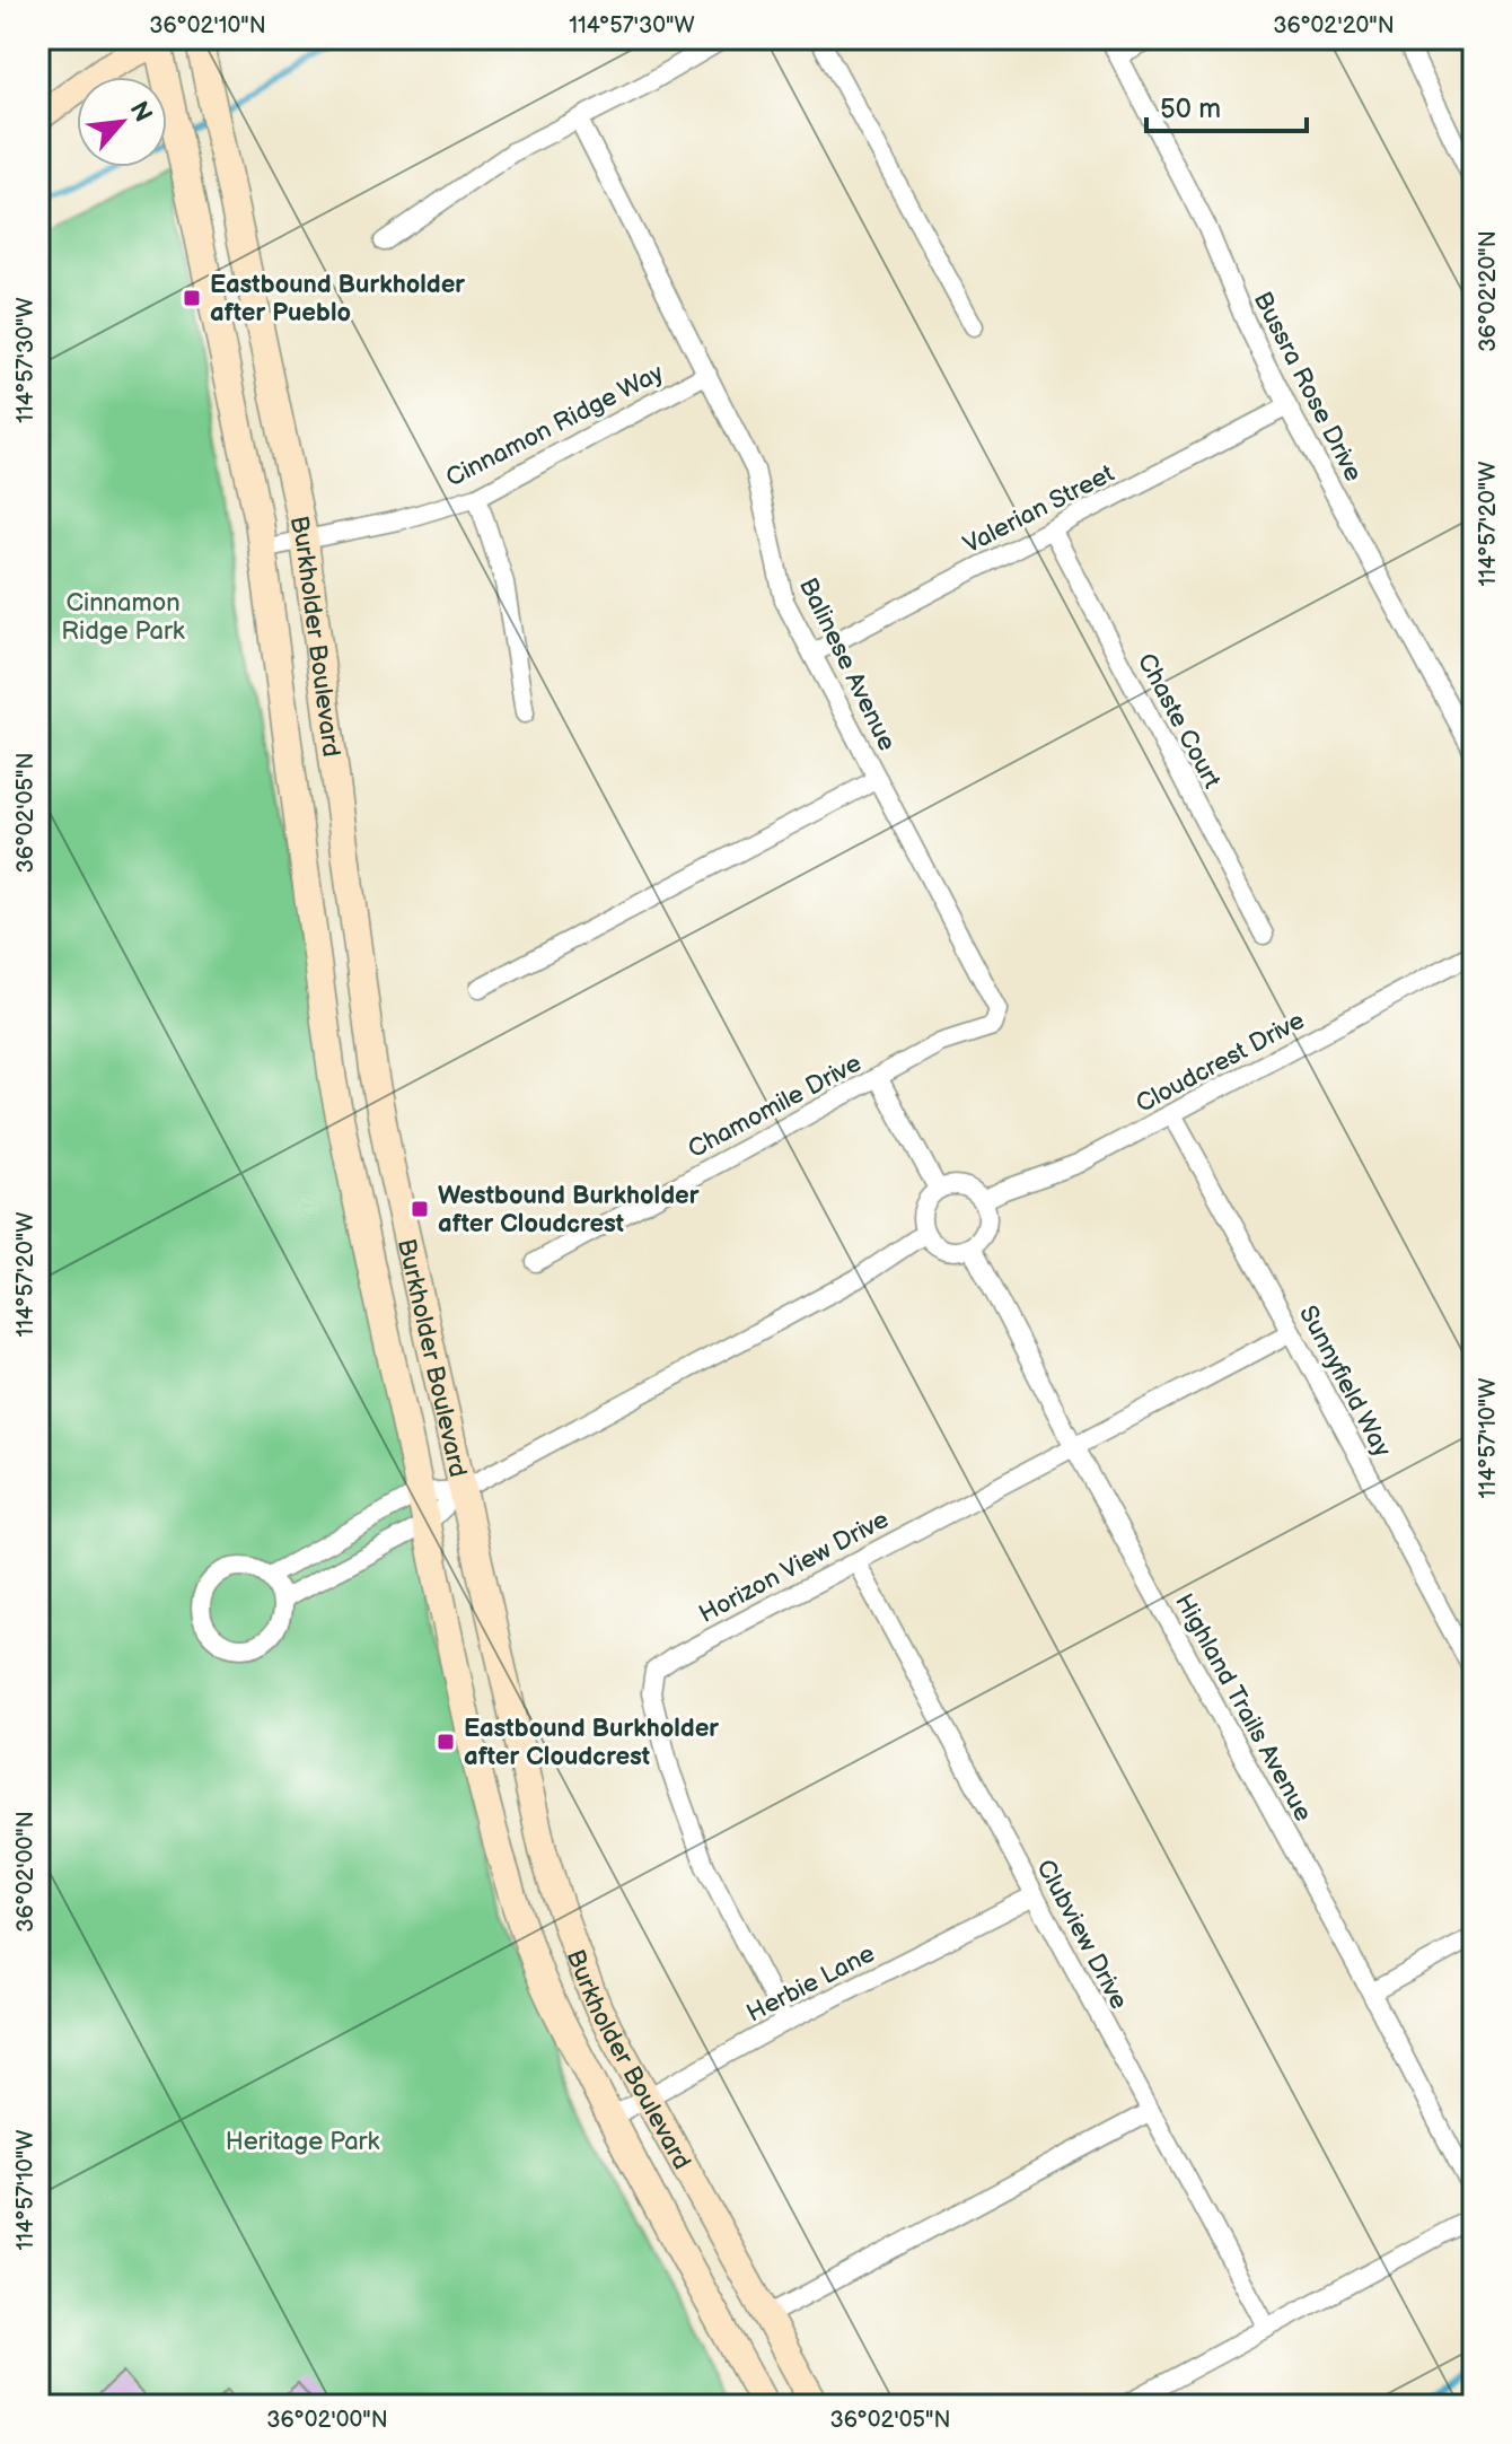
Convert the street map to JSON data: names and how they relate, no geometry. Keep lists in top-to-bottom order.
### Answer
{
  "streets": {
    "main road": ["Burkholder Boulevard"],
    "street": [
      "Bussra Rose Drive",
      "Cinnamon Ridge Way",
      "Valerian Street",
      "Balinese Avenue",
      "Chaste Court",
      "Cloudcrest Drive",
      "Chamomile Drive",
      "Sunnyfield Way",
      "Horizon View Drive",
      "Highland Trails Avenue",
      "Clubview Drive",
      "Herbie Lane"
    ]
  },
  "crossings": [
    ["Bussra Rose Drive", "Valerian Street"],
    ["Cinnamon Ridge Way", "Burkholder Boulevard"],
    ["Cinnamon Ridge Way", "Balinese Avenue"],
    ["Valerian Street", "Balinese Avenue"],
    ["Valerian Street", "Chaste Court"],
    ["Burkholder Boulevard", "Herbie Lane"],
    ["Balinese Avenue", "Chamomile Drive"],
    ["Cloudcrest Drive", "Sunnyfield Way"],
    ["Cloudcrest Drive", "Highland Trails Avenue"],
    ["Sunnyfield Way", "Horizon View Drive"],
    ["Horizon View Drive", "Highland Trails Avenue"],
    ["Horizon View Drive", "Clubview Drive"],
    ["Horizon View Drive", "Herbie Lane"],
    ["Clubview Drive", "Herbie Lane"]
  ],
  "parks": ["Cinnamon Ridge Park", "Heritage Park"],
  "places": {
    "transit": ["Eastbound Burkholder after Pueblo", "Westbound Burkholder after Cloudcrest", "Eastbound Burkholder after Cloudcrest"]
  },
  "scale_bar": "50 m",
  "north": "top right",
  "coordinates": [
    "36°02'10\"N",
    "114°57'30\"W",
    "36°02'20\"N",
    "114°57'20\"W",
    "36°02'05\"N",
    "114°57'10\"W",
    "36°02'00\"N"
  ]
}
